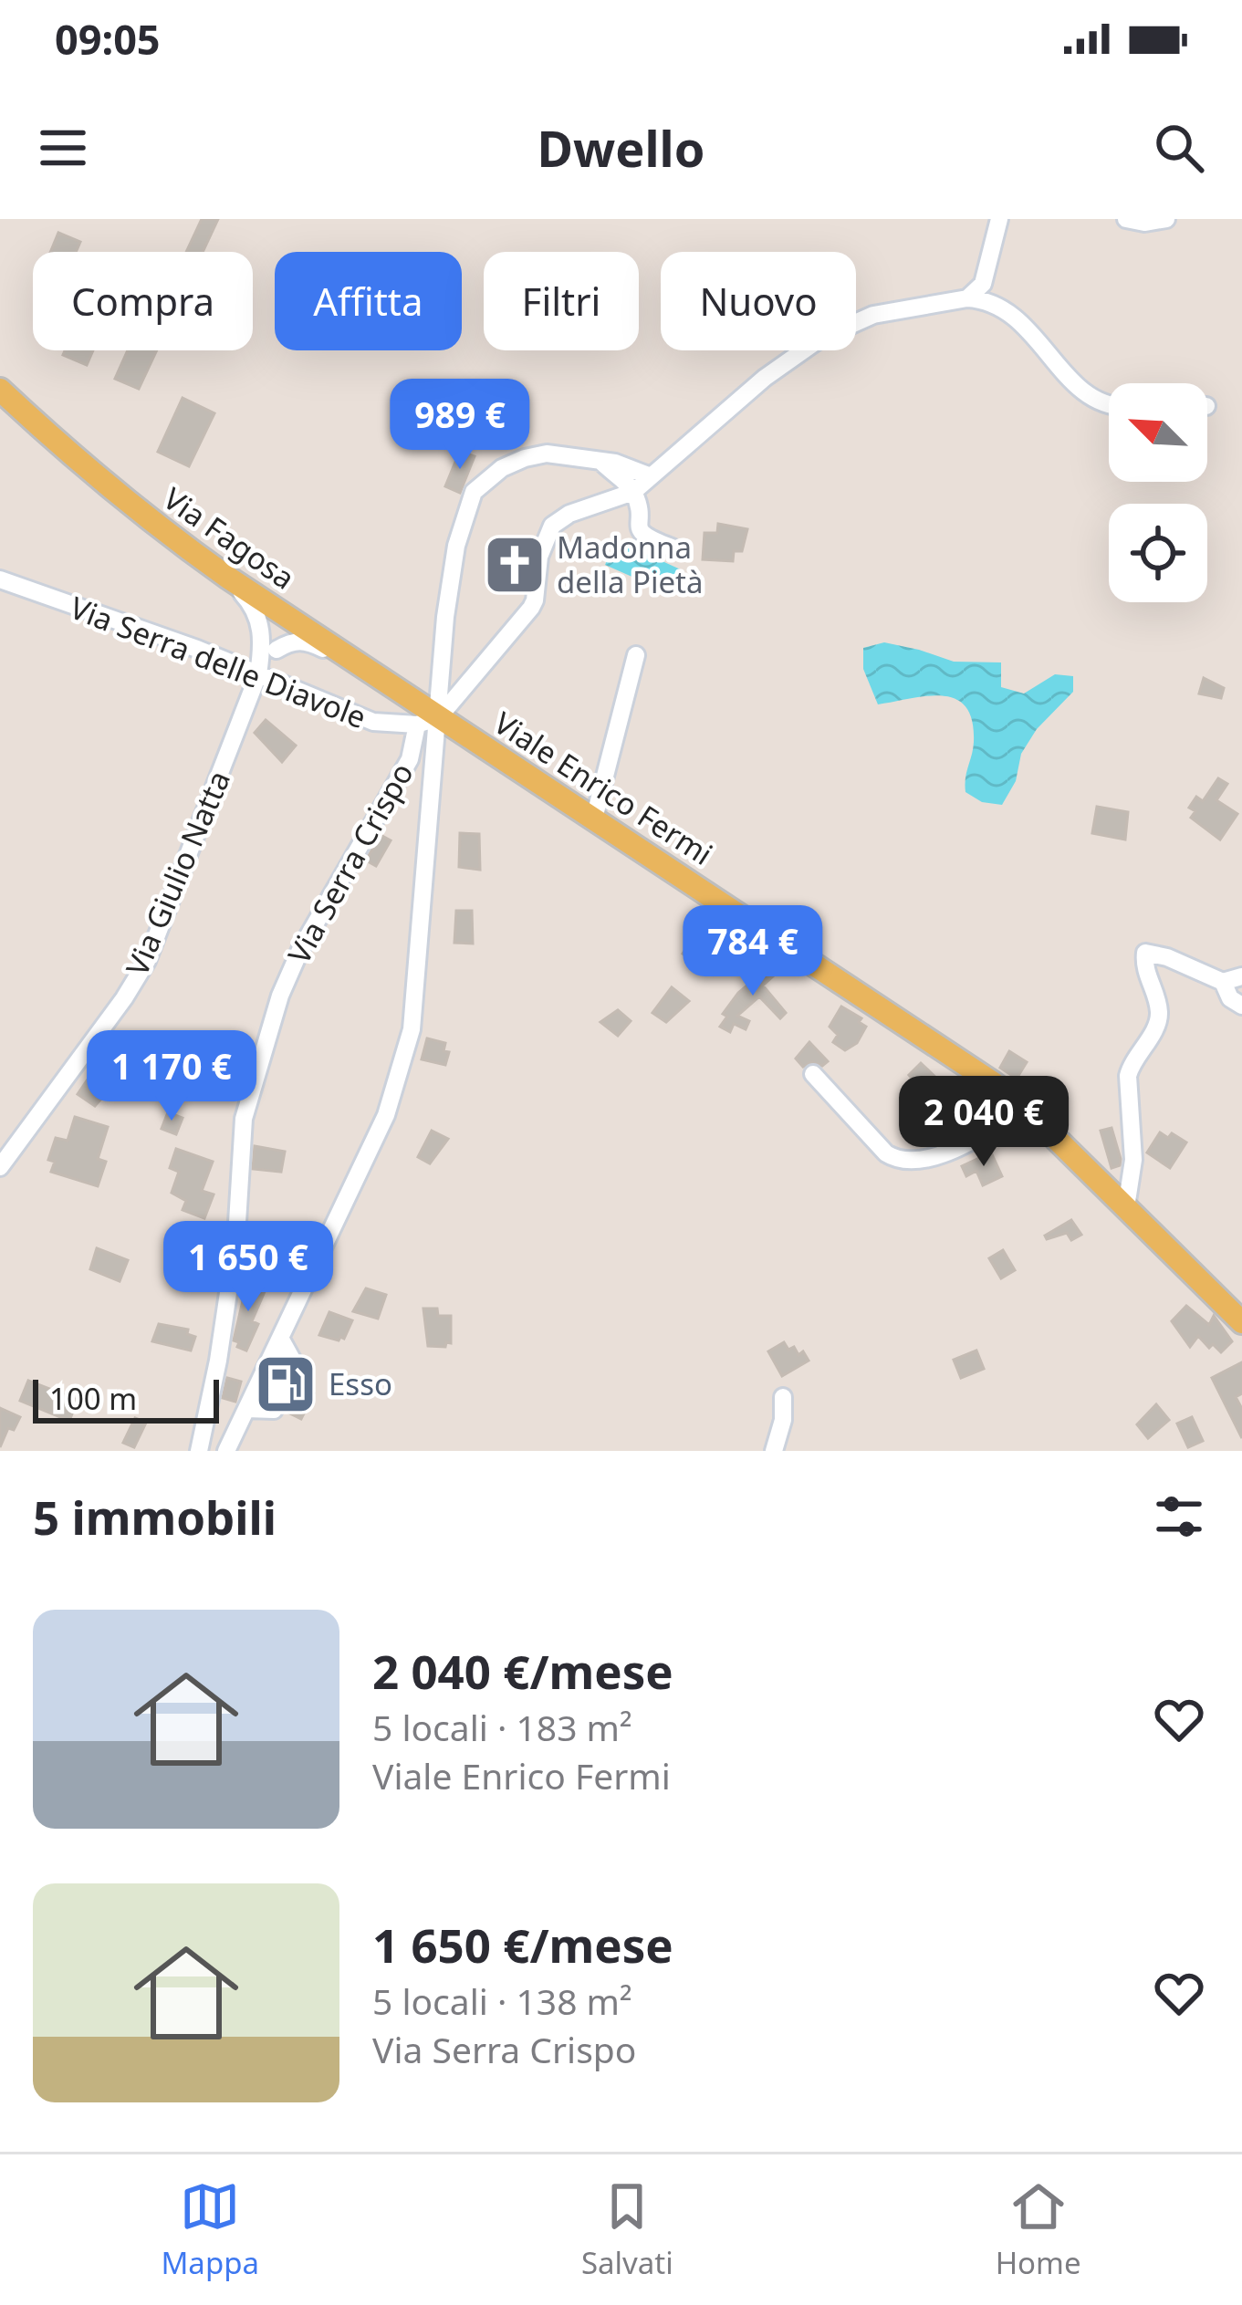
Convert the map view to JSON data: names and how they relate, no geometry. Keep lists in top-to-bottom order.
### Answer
{
  "streets": {
    "main road": ["Via Fagosa", "Viale Enrico Fermi"],
    "street": ["Via Serra delle Diavole", "Via Serra Crispo", "Via Giulio Natta"]
  },
  "crossings": [
    ["Via Fagosa", "Via Serra delle Diavole"],
    ["Via Fagosa", "Viale Enrico Fermi"],
    ["Via Fagosa", "Via Serra Crispo"],
    ["Via Serra delle Diavole", "Viale Enrico Fermi"],
    ["Via Serra delle Diavole", "Via Serra Crispo"],
    ["Via Serra delle Diavole", "Via Giulio Natta"],
    ["Viale Enrico Fermi", "Via Serra Crispo"]
  ],
  "places": {
    "church": ["Madonna della Pietà"],
    "fuel station": ["Esso"]
  },
  "scale_bar": "100 m",
  "north": "top left",
  "page": {
    "status": "09:05",
    "header": "Dwello",
    "chip": [
      "Compra",
      "Affitta",
      "Filtri",
      "Nuovo"
    ],
    "price": [
      "989 €",
      "784 €",
      "1 170 €",
      "2 040 €",
      "1 650 €"
    ],
    "scale": "100 m",
    "heading": "5 immobili",
    "list": [
      {
        "name": "2 040 €/mese",
        "note": "5 locali · 183 m² · Viale Enrico Fermi"
      },
      {
        "name": "1 650 €/mese",
        "note": "5 locali · 138 m² · Via Serra Crispo"
      }
    ],
    "tabs": ["Mappa", "Salvati", "Home"]
  }
}
